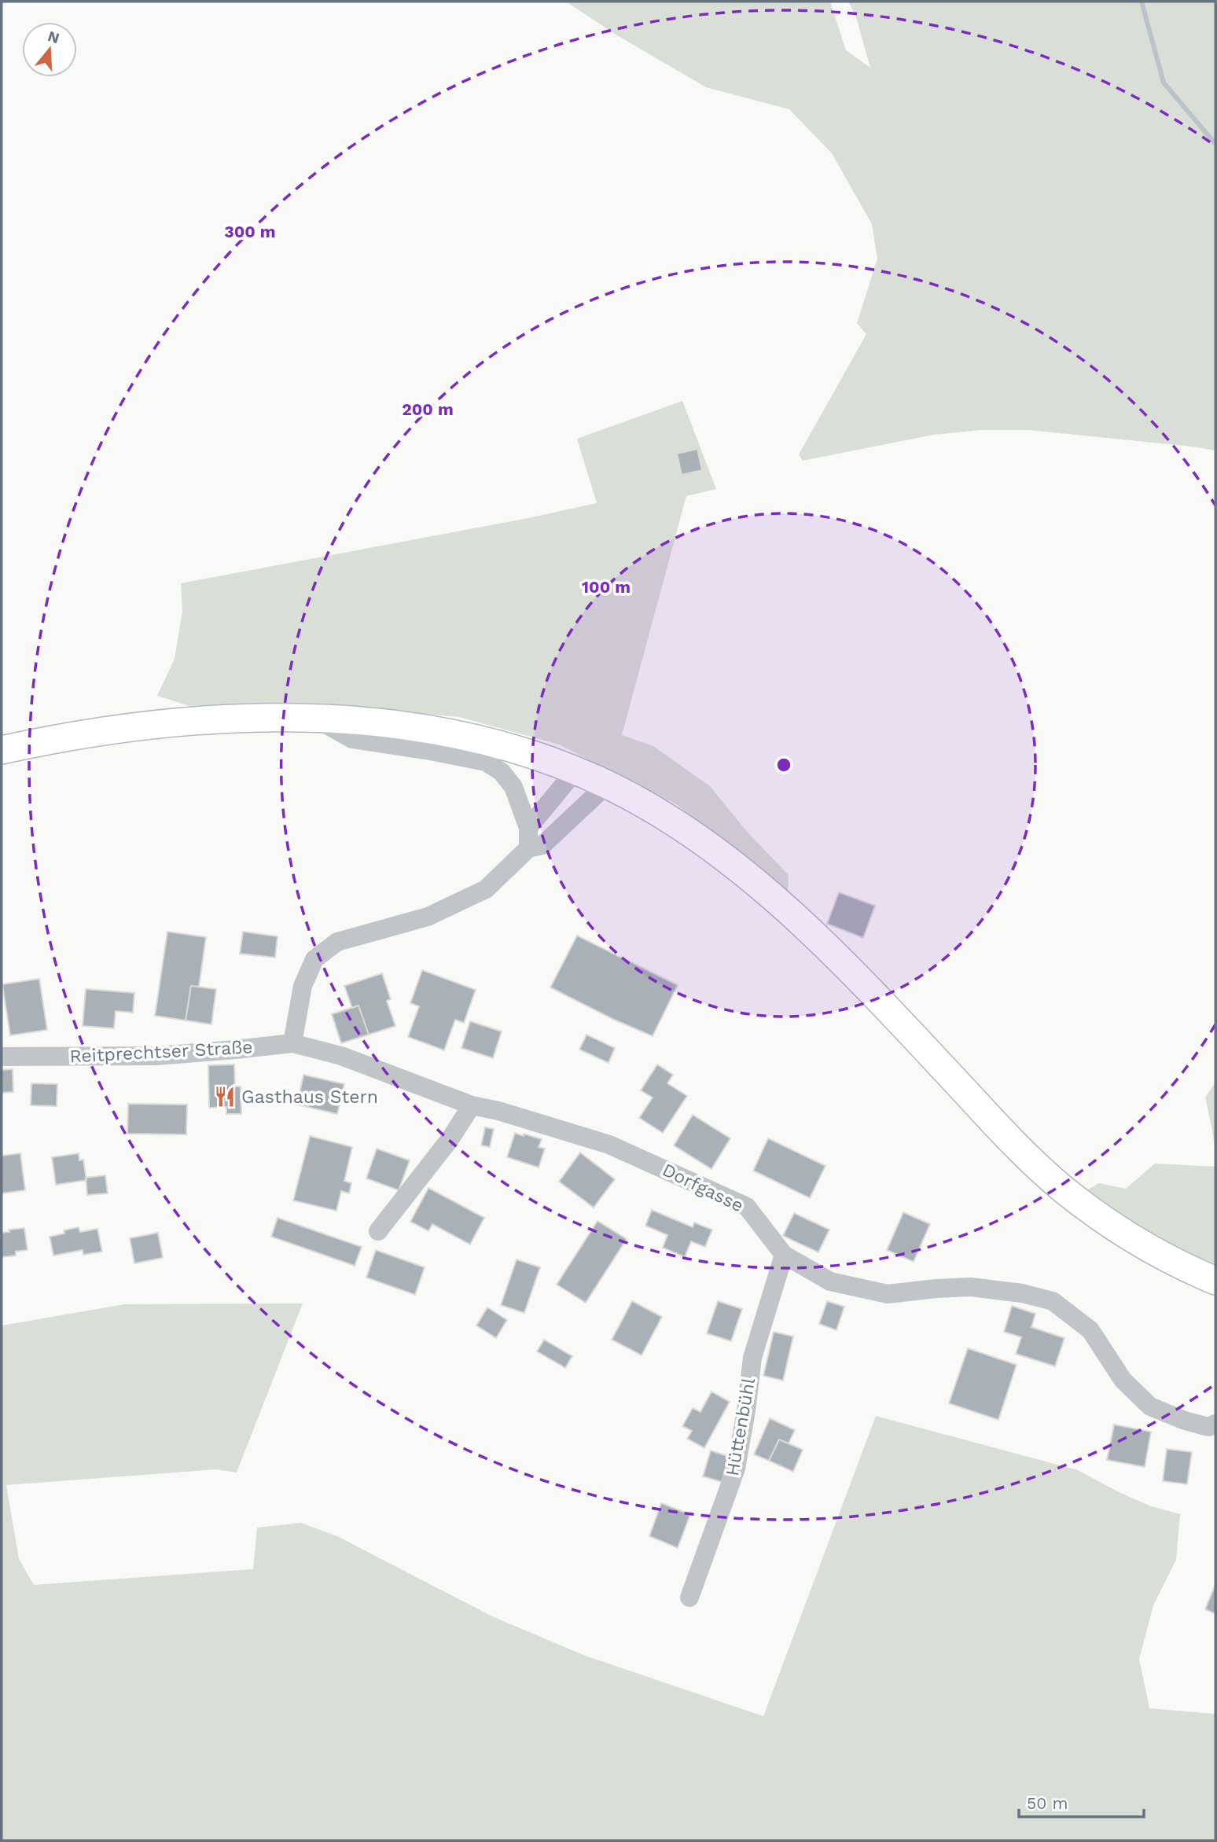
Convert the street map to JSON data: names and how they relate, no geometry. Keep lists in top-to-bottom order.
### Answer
{
  "streets": {
    "street": ["Reitprechtser Straße", "Dorfgasse", "Hüttenbühl"]
  },
  "crossings": [
    ["Reitprechtser Straße", "Dorfgasse"],
    ["Dorfgasse", "Hüttenbühl"]
  ],
  "places": {
    "restaurant": ["Gasthaus Stern"]
  },
  "scale_bar": "50 m",
  "north": "top",
  "rings": ["300 m", "200 m", "100 m"]
}
